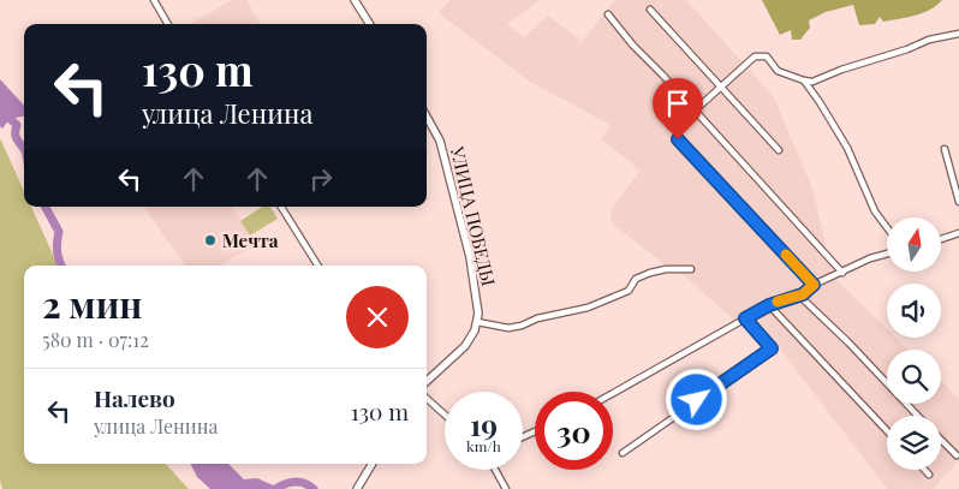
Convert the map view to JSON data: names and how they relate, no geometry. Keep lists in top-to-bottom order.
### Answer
{
  "streets": {
    "street": ["УЛИЦА ПОБЕДЫ"]
  },
  "places": ["Мечта"],
  "north": "top",
  "page": {
    "turn": ["130 m", "улица Ленина"],
    "heading": ["2 мин", "580 m · 07:12"],
    "list": [
      {
        "name": "Налево",
        "note": "улица Ленина",
        "value": "130 m"
      }
    ],
    "speed": "19 km/h",
    "limit": "30"
  }
}
